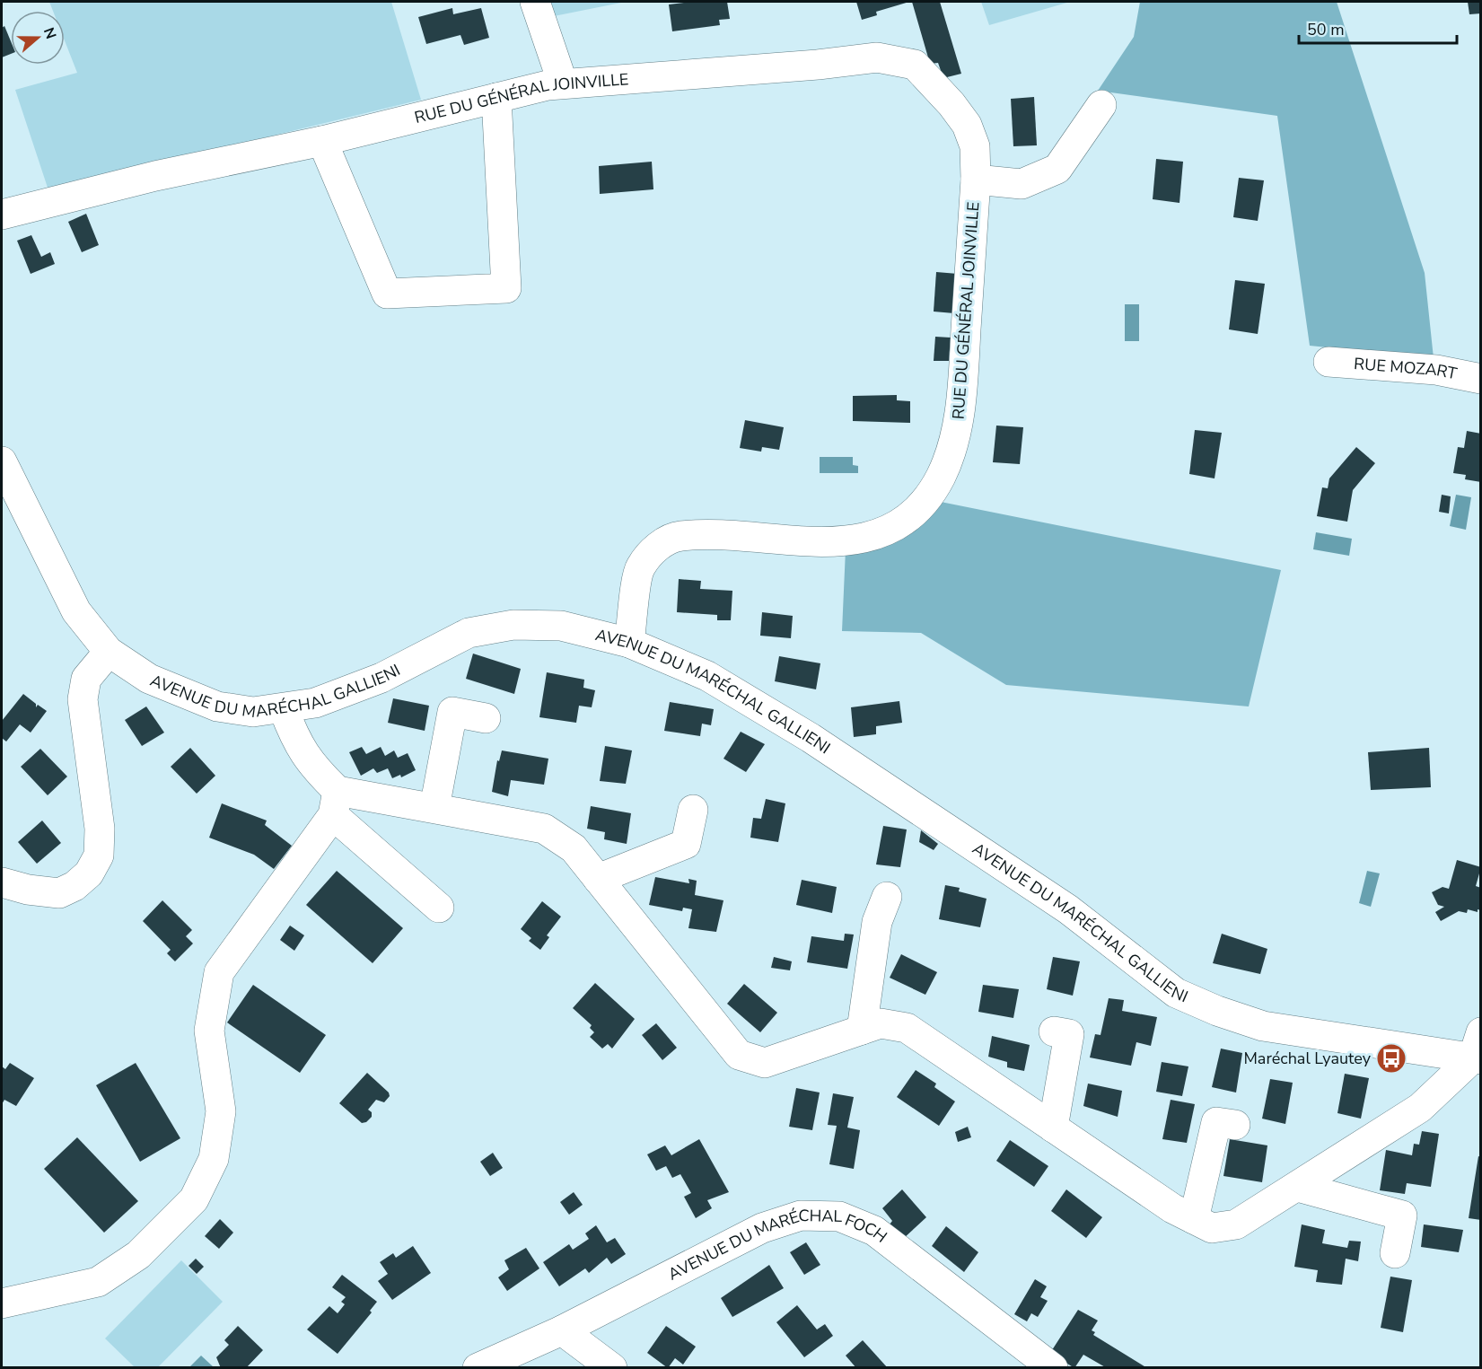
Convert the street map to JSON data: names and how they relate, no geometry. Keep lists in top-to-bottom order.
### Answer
{
  "streets": {
    "street": [
      "RUE DU GÉNÉRAL JOINVILLE",
      "RUE MOZART",
      "AVENUE DU MARÉCHAL GALLIENI",
      "AVENUE DU MARÉCHAL FOCH"
    ]
  },
  "crossings": [
    ["RUE DU GÉNÉRAL JOINVILLE", "AVENUE DU MARÉCHAL GALLIENI"]
  ],
  "places": {
    "bus stop": ["Maréchal Lyautey"]
  },
  "scale_bar": "50 m",
  "north": "right"
}
